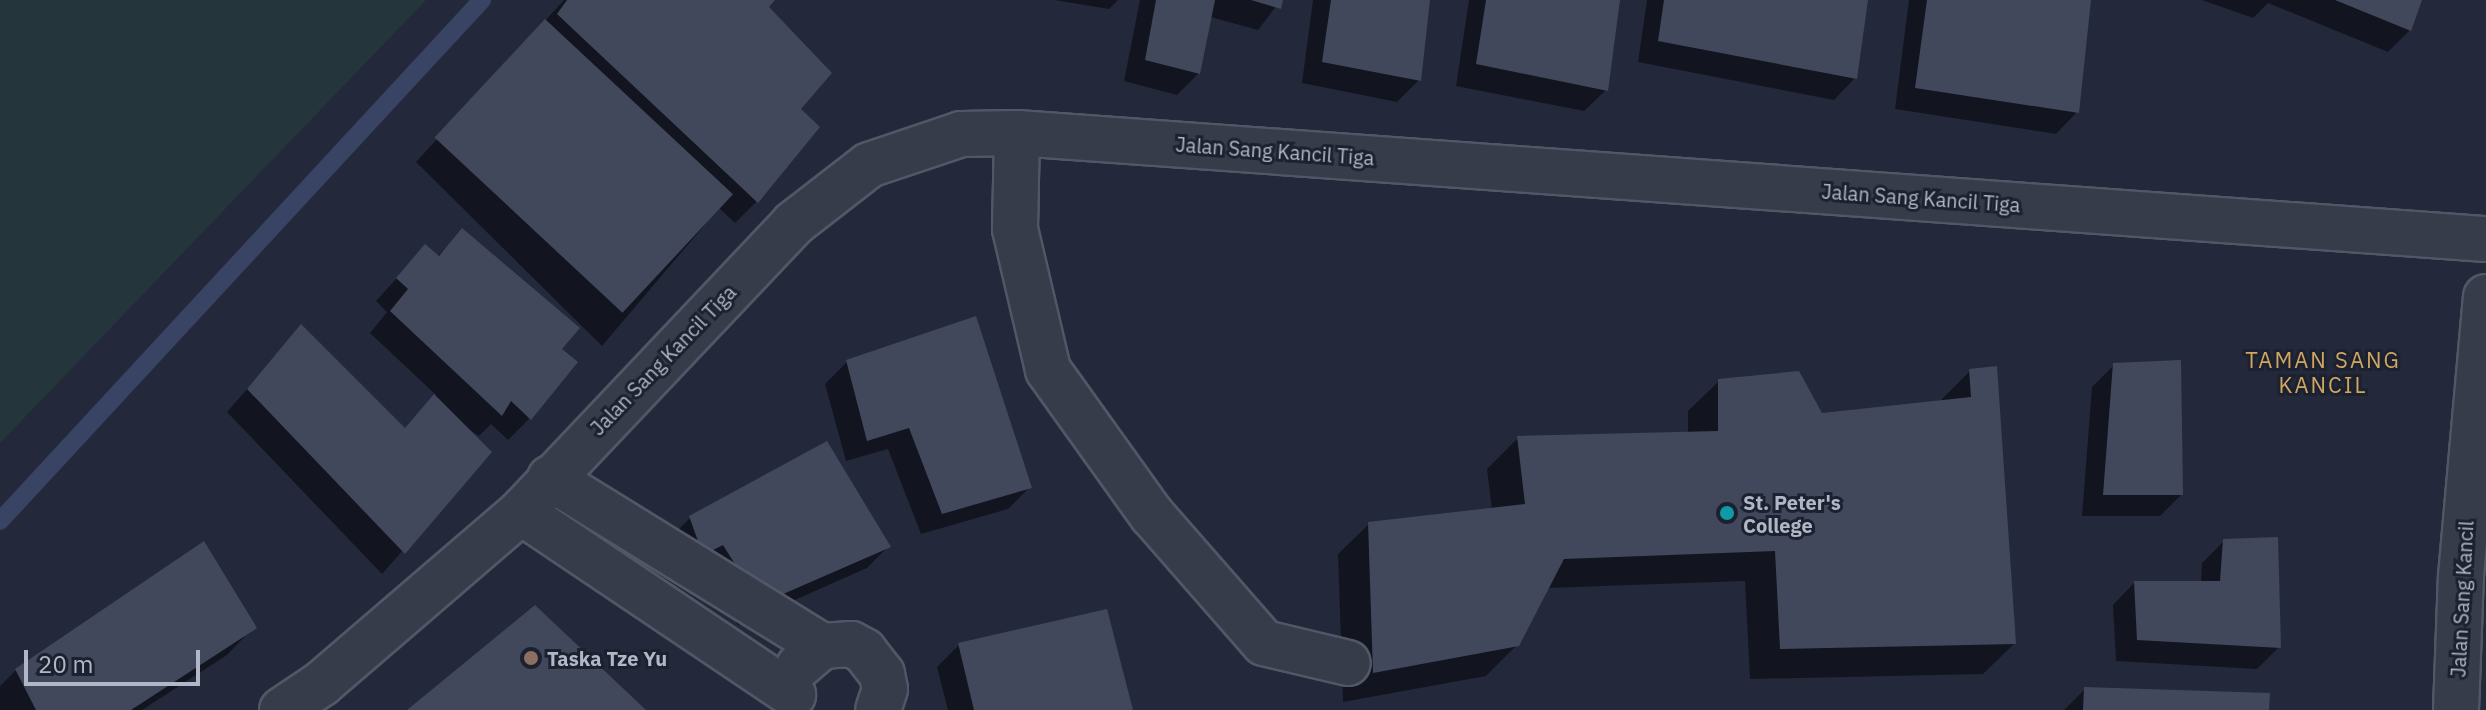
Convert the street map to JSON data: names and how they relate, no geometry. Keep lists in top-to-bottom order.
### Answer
{
  "streets": {
    "street": ["Jalan Sang Kancil Tiga", "Jalan Sang Kancil"]
  },
  "districts": ["TAMAN SANG KANCIL"],
  "places": ["St. Peter's College", "Taska Tze Yu"],
  "scale_bar": "20 m"
}
